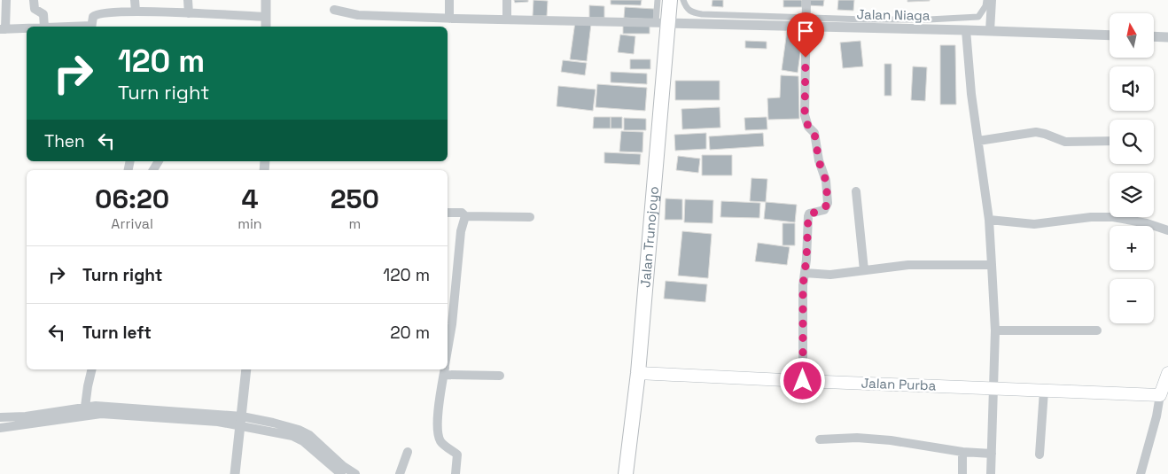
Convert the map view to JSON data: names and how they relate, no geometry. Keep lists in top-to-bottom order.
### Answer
{
  "streets": {
    "highway": ["Jalan Trunojoyo"],
    "main road": ["Jalan Purba"],
    "street": ["Jalan Niaga"]
  },
  "crossings": [
    ["Jalan Niaga", "Jalan Trunojoyo"],
    ["Jalan Trunojoyo", "Jalan Purba"]
  ],
  "north": "top",
  "page": {
    "map_buttons": ["+", "−"],
    "turn": ["120 m", "Turn right"],
    "then": "Then",
    "eta": [
      "06:20",
      "Arrival",
      "4",
      "min",
      "250",
      "m"
    ],
    "list": [
      {
        "name": "Turn right",
        "value": "120 m"
      },
      {
        "name": "Turn left",
        "value": "20 m"
      }
    ]
  }
}
